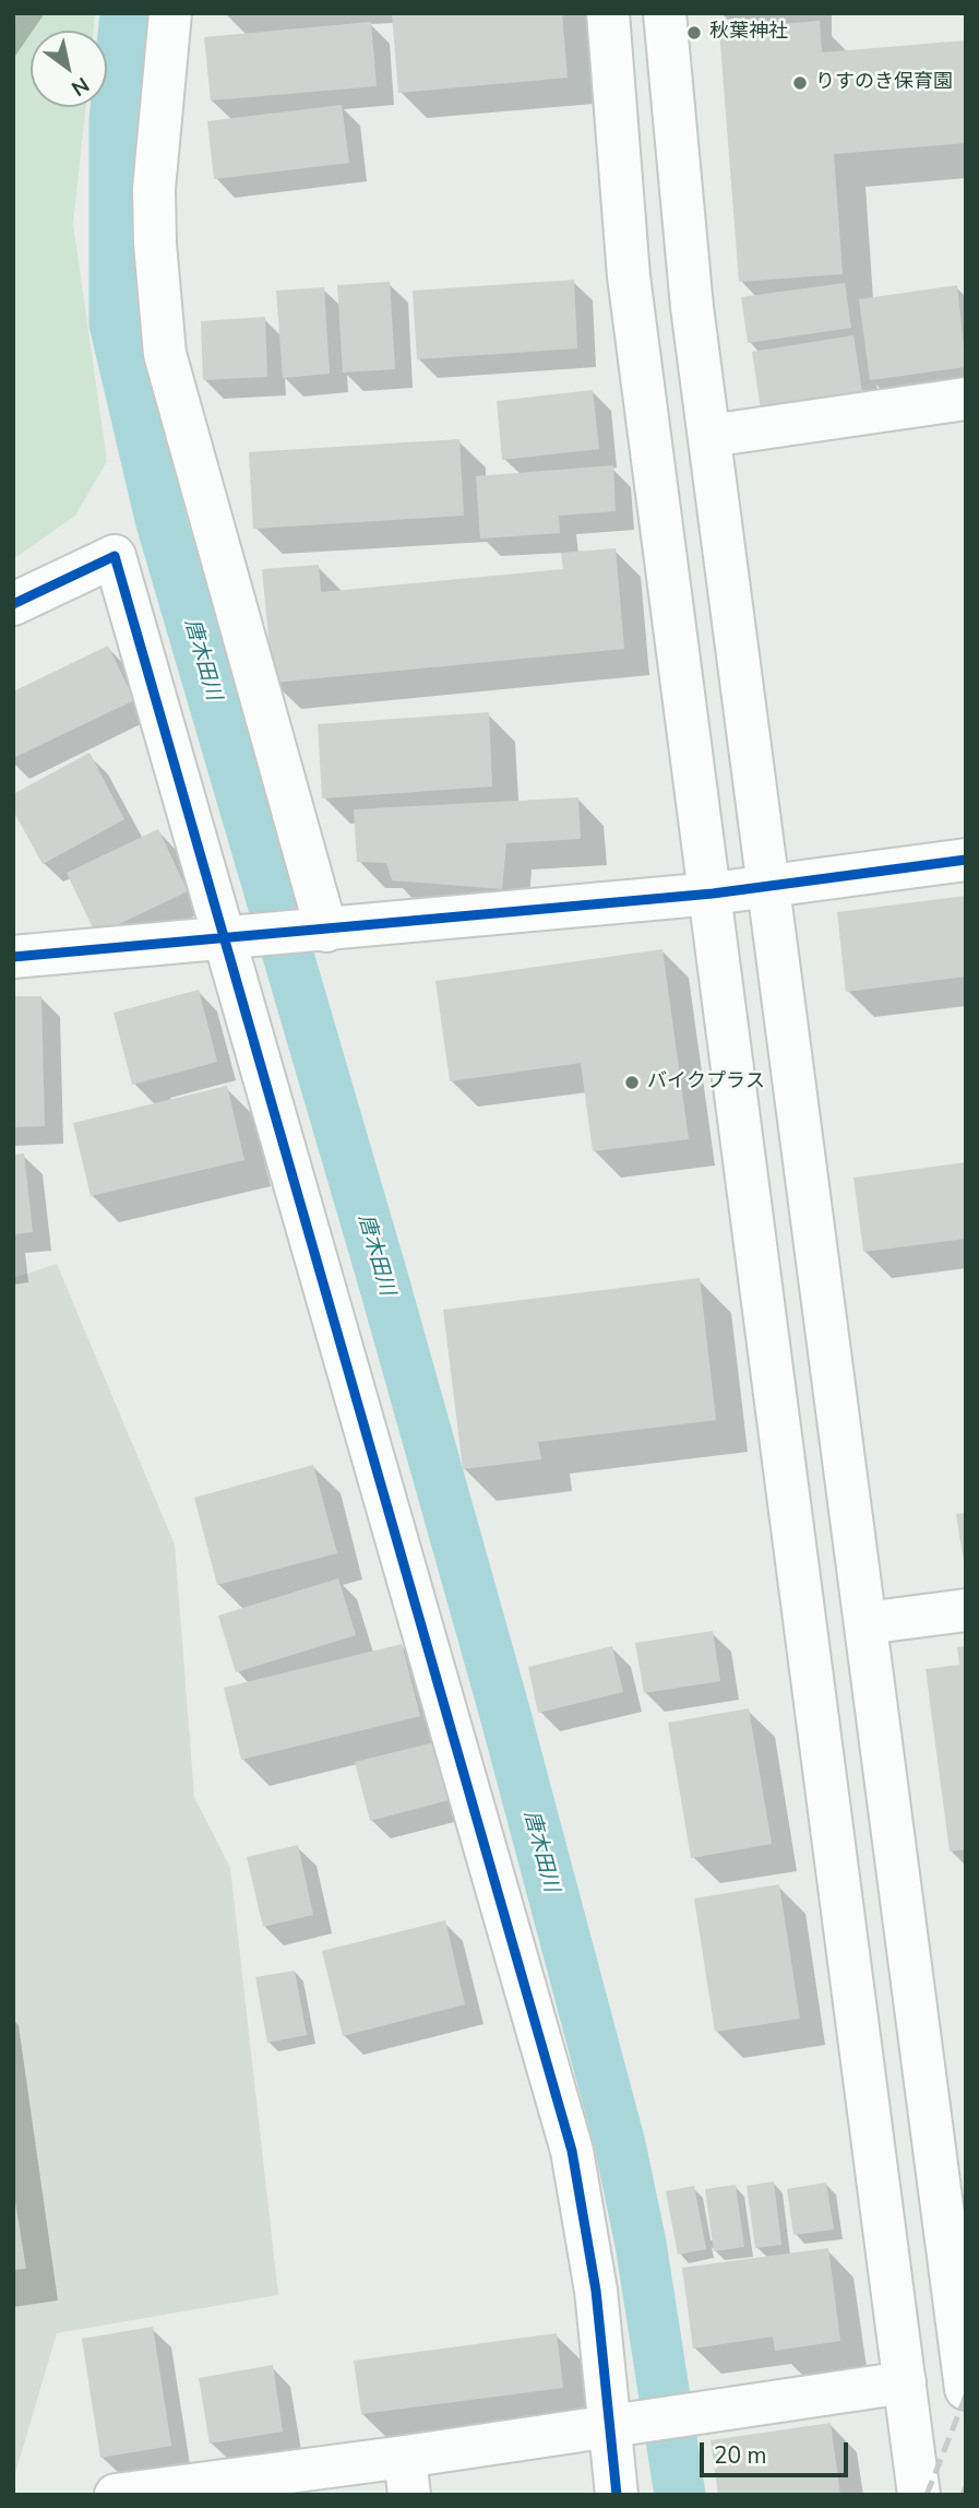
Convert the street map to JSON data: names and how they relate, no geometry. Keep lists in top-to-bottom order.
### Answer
{
  "water": ["唐木田川"],
  "places": ["秋葉神社", "りすのき保育園", "バイクプラス"],
  "scale_bar": "20 m",
  "north": "bottom right"
}
